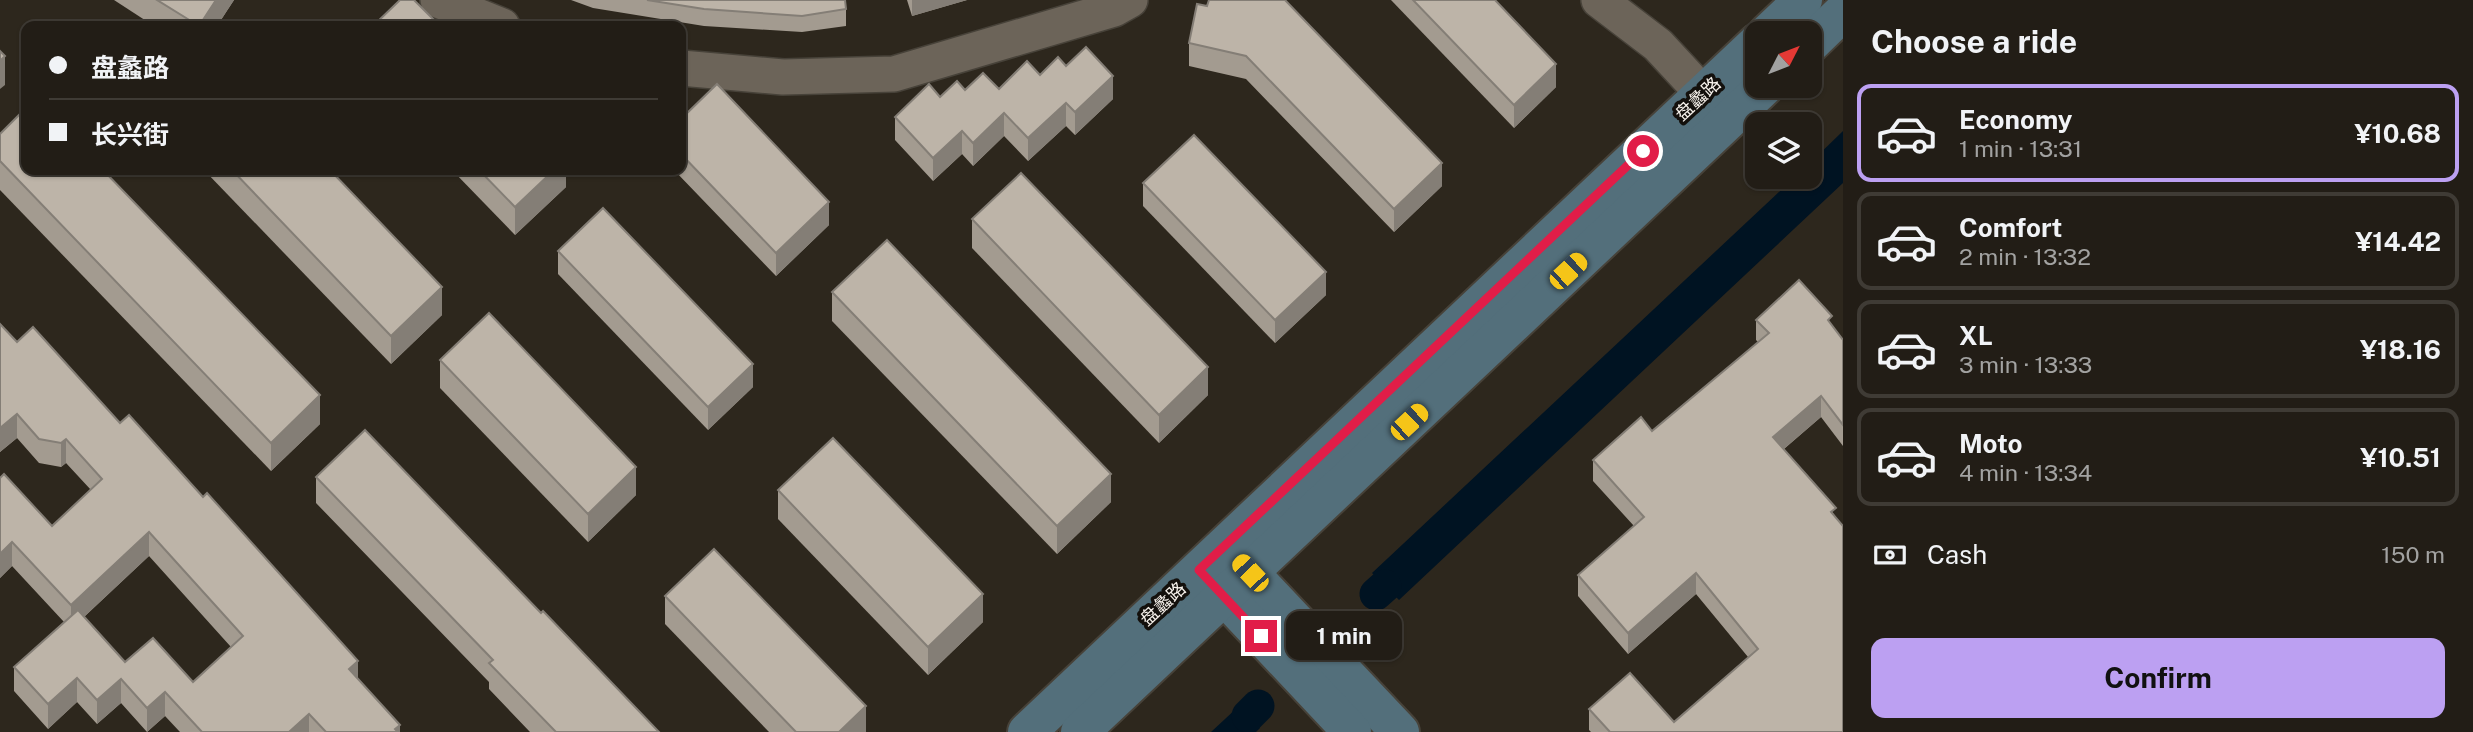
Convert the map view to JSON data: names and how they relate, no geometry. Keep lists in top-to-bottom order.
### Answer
{
  "streets": {
    "main road": ["盘蠡路"]
  },
  "north": "top right",
  "page": {
    "heading": "Choose a ride",
    "banner": ["盘蠡路", "长兴街"],
    "list": [
      {
        "name": "Economy",
        "note": "1 min · 13:31",
        "value": "¥10.68"
      },
      {
        "name": "Comfort",
        "note": "2 min · 13:32",
        "value": "¥14.42"
      },
      {
        "name": "XL",
        "note": "3 min · 13:33",
        "value": "¥18.16"
      },
      {
        "name": "Moto",
        "note": "4 min · 13:34",
        "value": "¥10.51"
      }
    ],
    "pay": ["Cash", "150 m"],
    "bubble": "1 min",
    "buttons": "Confirm"
  }
}
